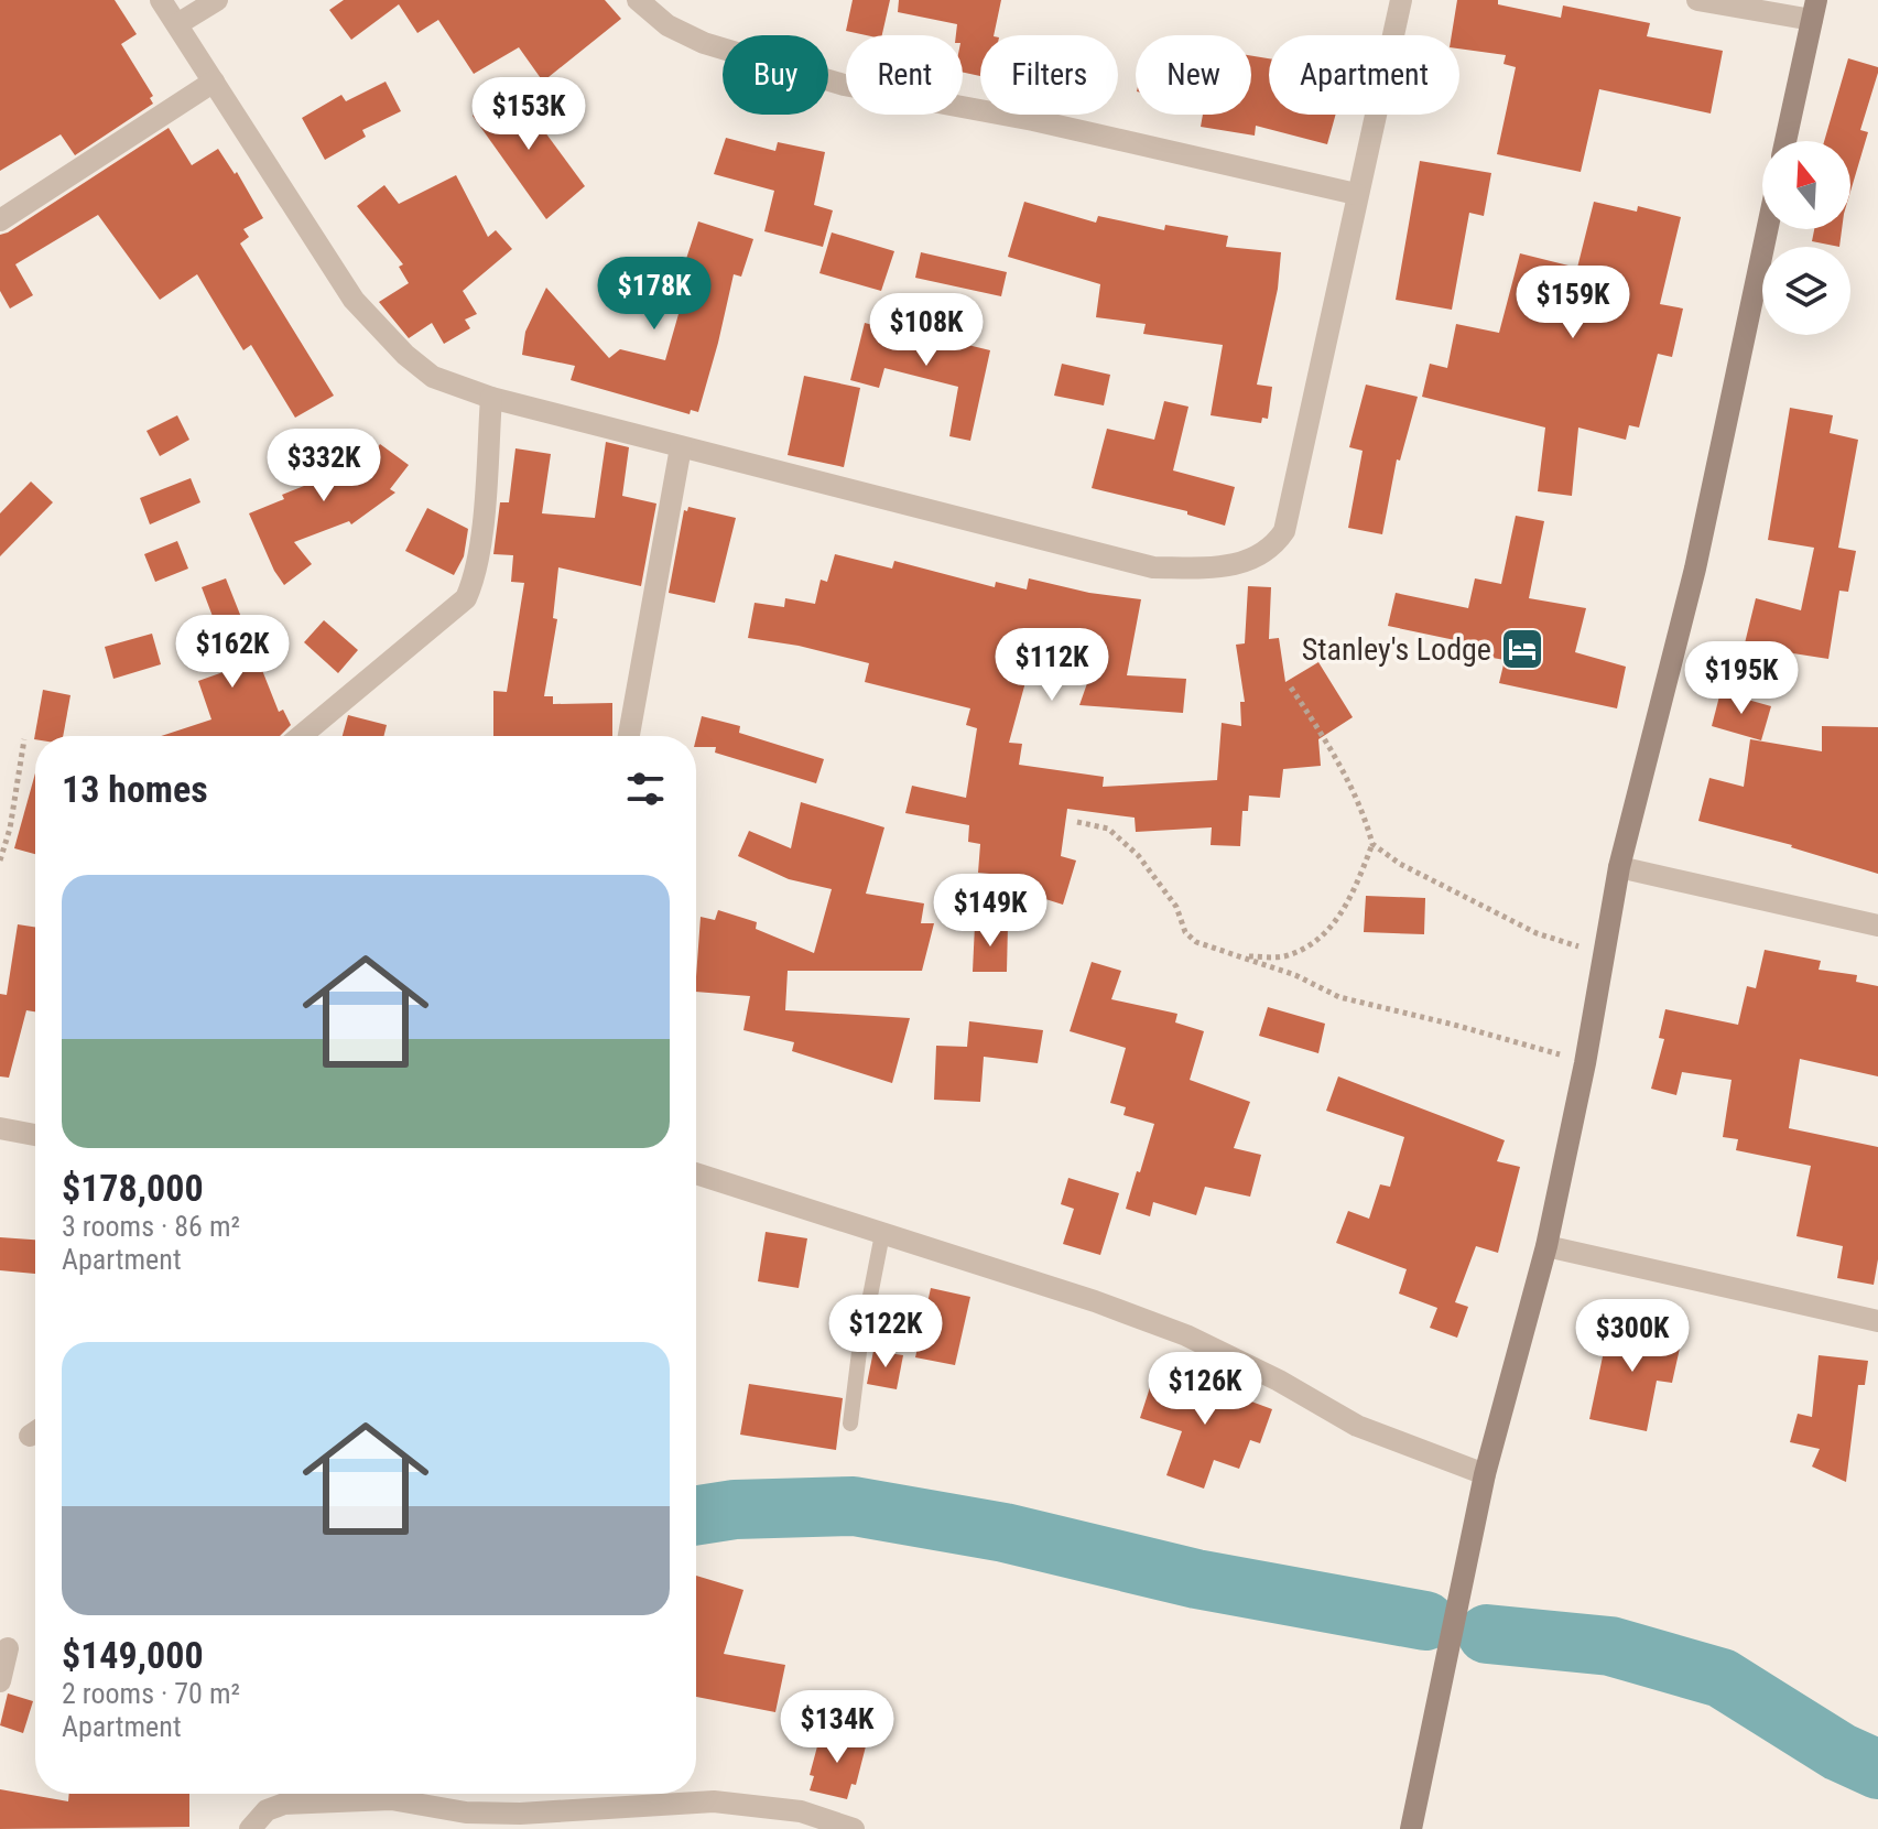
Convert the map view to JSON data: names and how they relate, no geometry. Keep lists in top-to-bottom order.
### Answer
{
  "places": {
    "hotel": ["Stanley's Lodge"]
  },
  "north": "top",
  "page": {
    "chip": [
      "Buy",
      "Rent",
      "Filters",
      "New",
      "Apartment"
    ],
    "price": [
      "$153K",
      "$178K",
      "$159K",
      "$108K",
      "$332K",
      "$162K",
      "$112K",
      "$195K",
      "$149K",
      "$122K",
      "$300K",
      "$126K",
      "$134K"
    ],
    "heading": "13 homes",
    "list": [
      {
        "name": "$178,000",
        "note": "3 rooms · 86 m² · Apartment"
      },
      {
        "name": "$149,000",
        "note": "2 rooms · 70 m² · Apartment"
      }
    ]
  }
}
